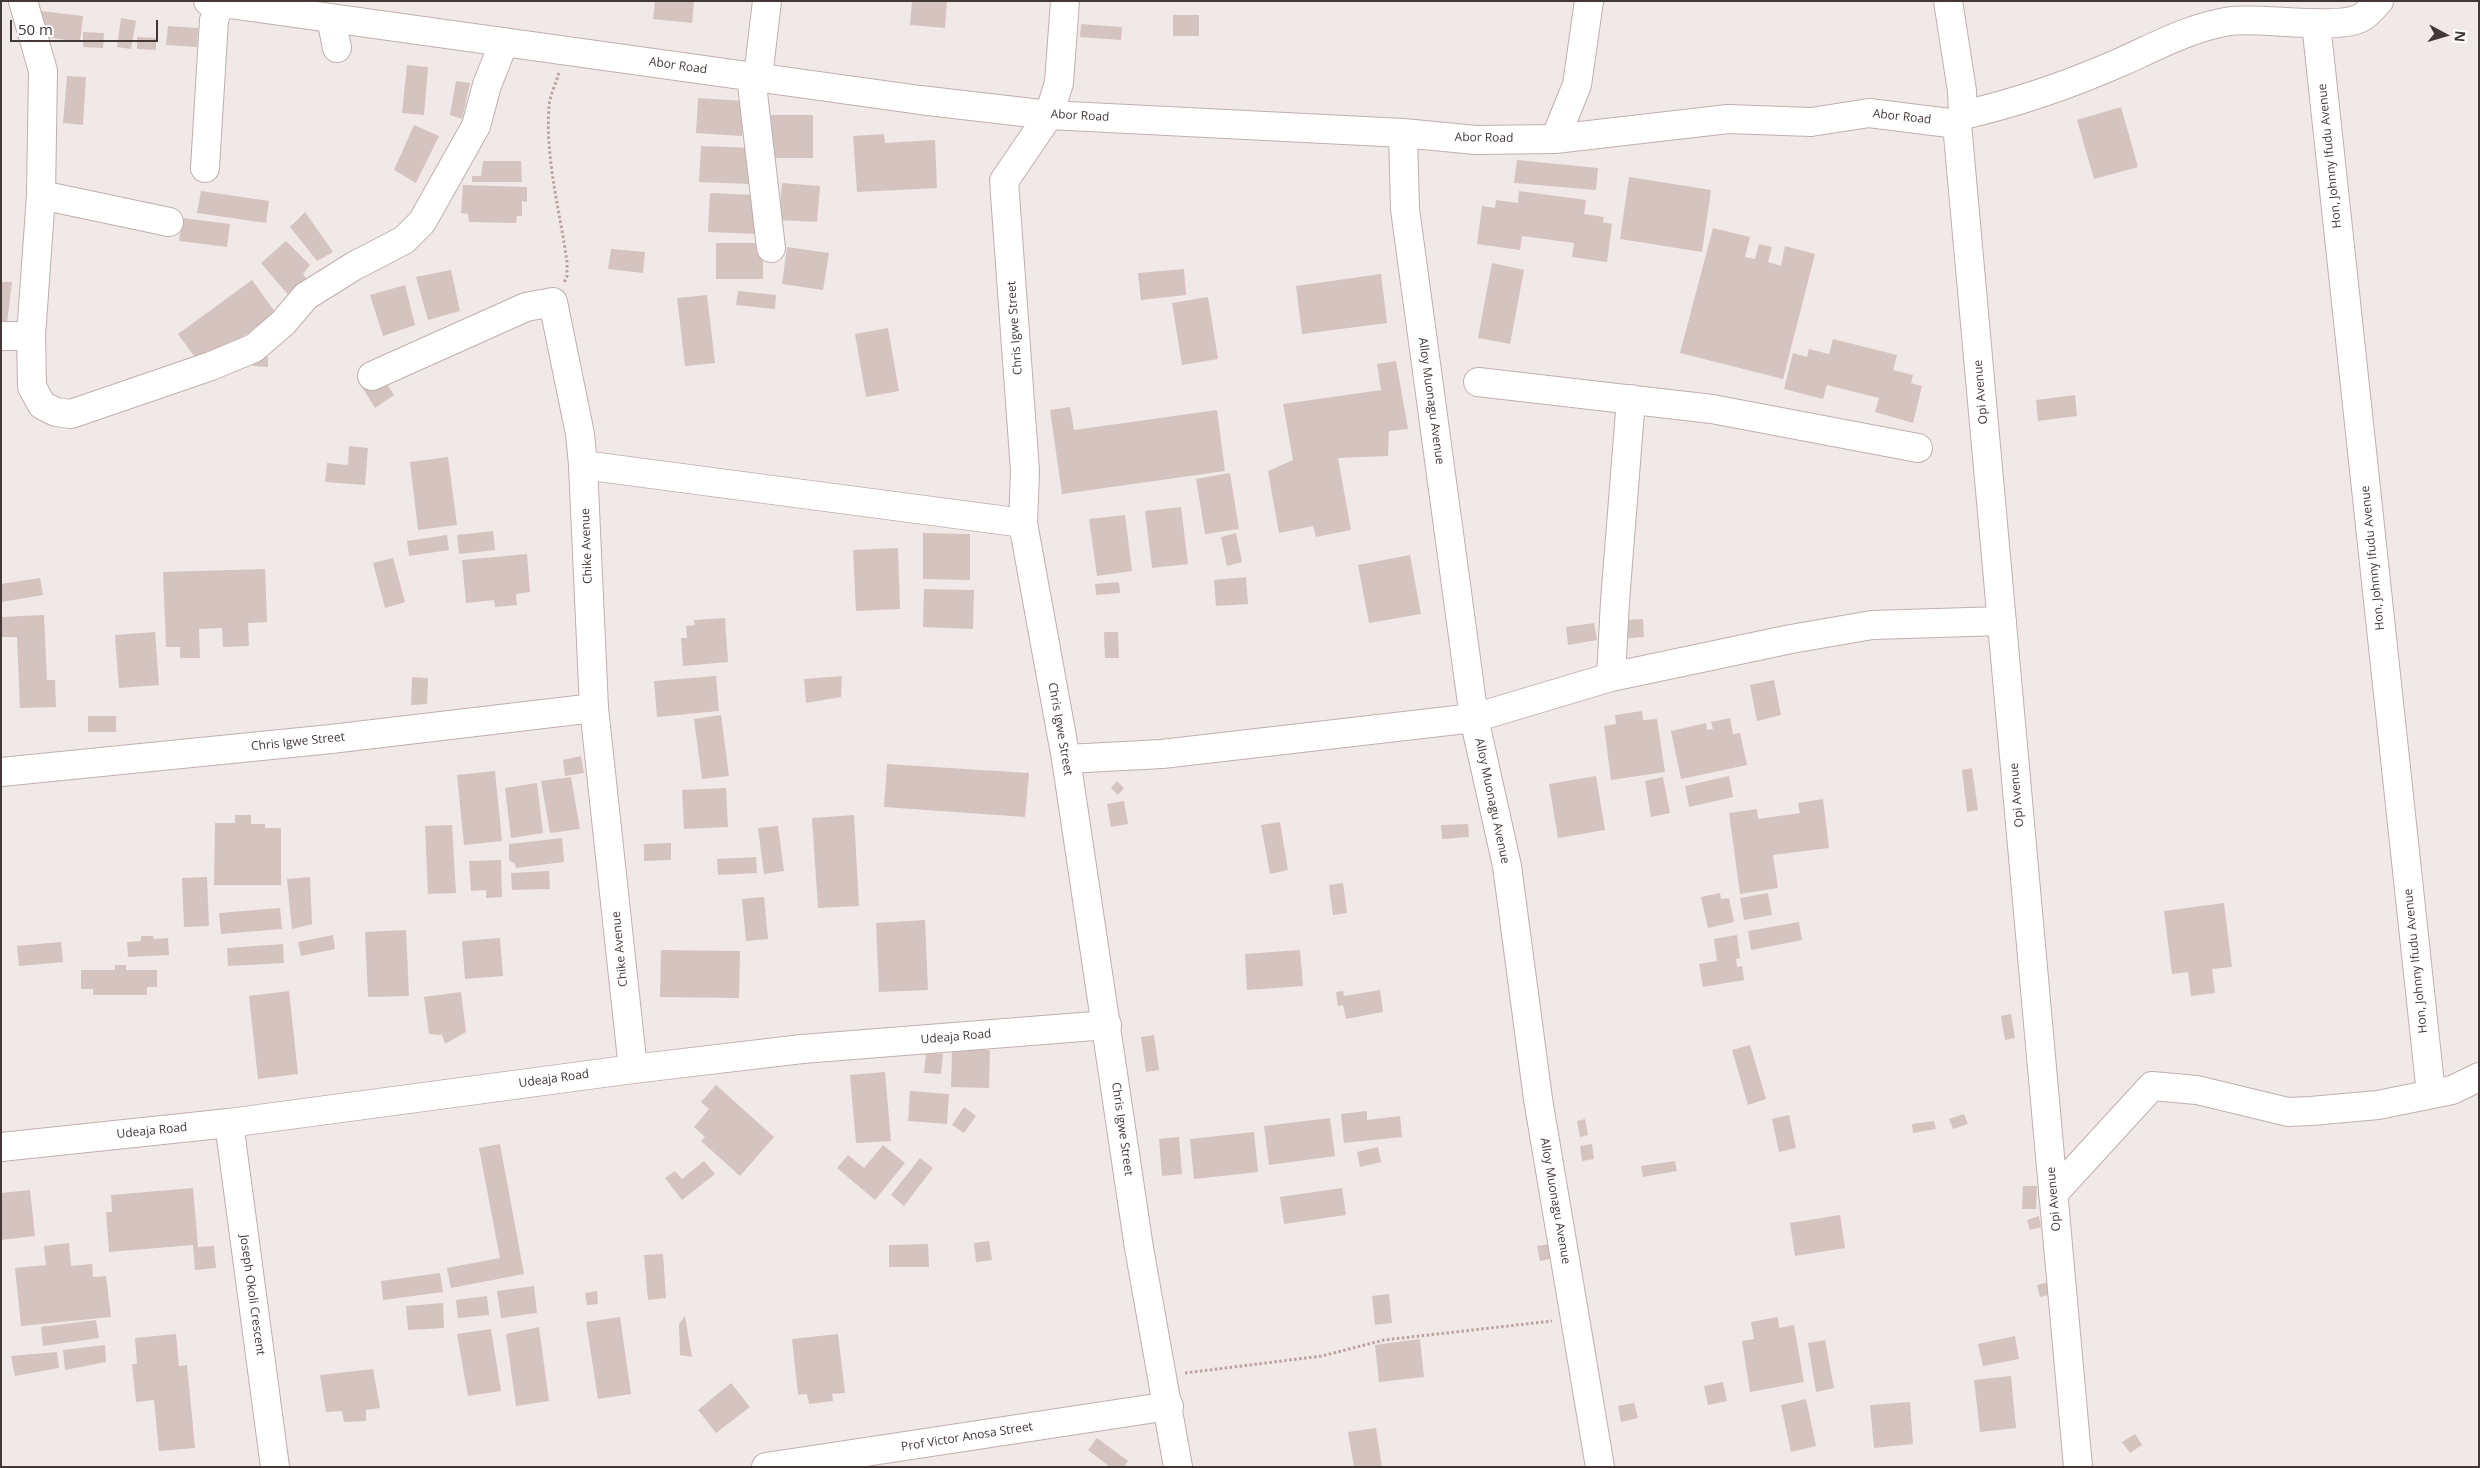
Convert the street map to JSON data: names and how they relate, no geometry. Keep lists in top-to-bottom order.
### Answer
{
  "streets": {
    "street": [
      "Abor Road",
      "Hon, Johnny Ifudu Avenue",
      "Chris Igwe Street",
      "Opi Avenue",
      "Alloy Muonagu Avenue",
      "Chike Avenue",
      "Udeaja Road",
      "Joseph Okoli Crescent",
      "Prof Victor Anosa Street"
    ]
  },
  "crossings": [
    ["Abor Road", "Chris Igwe Street"],
    ["Abor Road", "Opi Avenue"],
    ["Abor Road", "Alloy Muonagu Avenue"],
    ["Chris Igwe Street", "Chike Avenue"],
    ["Chris Igwe Street", "Udeaja Road"],
    ["Chris Igwe Street", "Prof Victor Anosa Street"],
    ["Chike Avenue", "Udeaja Road"],
    ["Udeaja Road", "Joseph Okoli Crescent"]
  ],
  "scale_bar": "50 m",
  "north": "right"
}
